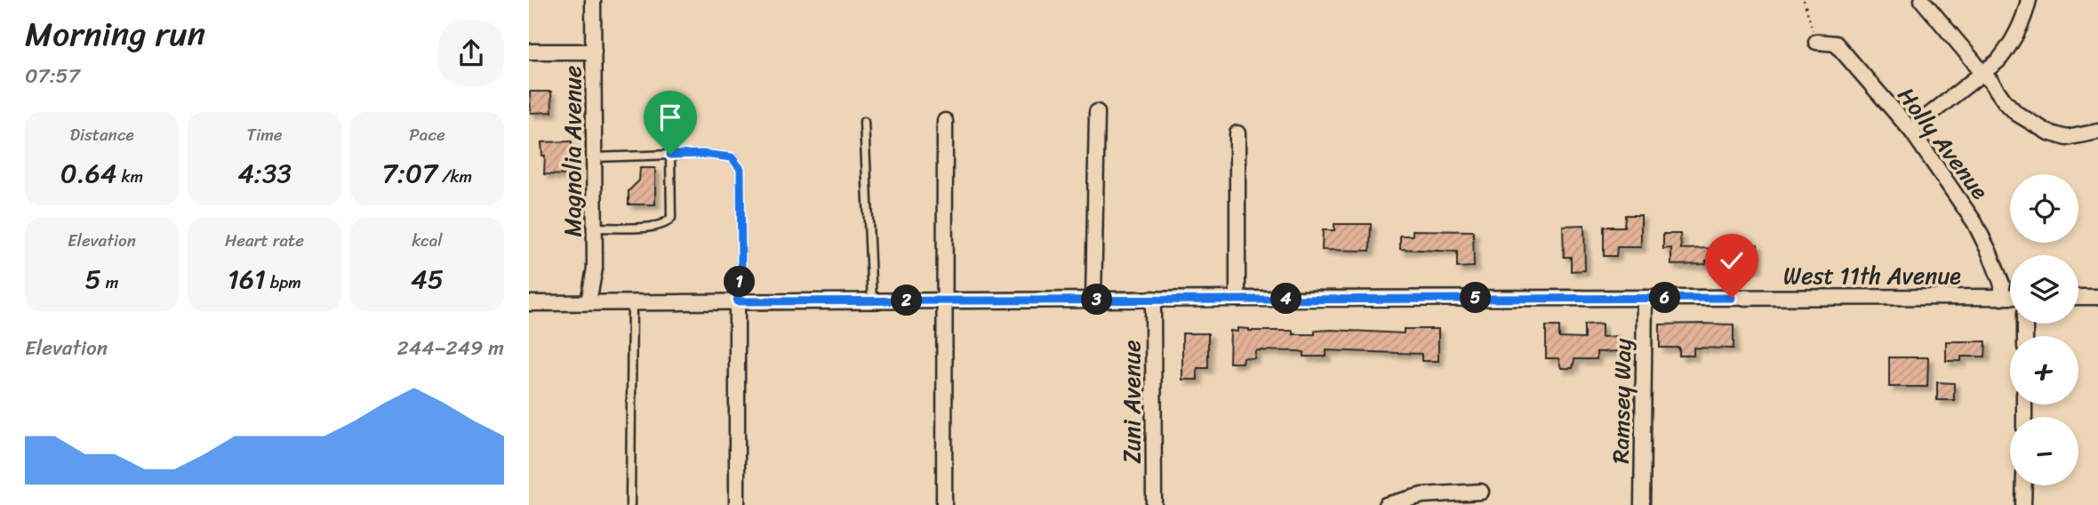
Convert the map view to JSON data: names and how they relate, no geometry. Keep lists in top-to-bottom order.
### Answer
{
  "streets": {
    "street": [
      "Holly Avenue",
      "Magnolia Avenue",
      "West 11th Avenue",
      "Ramsey Way",
      "Zuni Avenue"
    ]
  },
  "crossings": [
    ["Holly Avenue", "West 11th Avenue"],
    ["Magnolia Avenue", "West 11th Avenue"],
    ["West 11th Avenue", "Ramsey Way"],
    ["West 11th Avenue", "Zuni Avenue"]
  ],
  "page": {
    "heading": ["Morning run", "07:57"],
    "stats": [
      ["Distance", "0.64 km"],
      ["Time", "4:33"],
      ["Pace", "7:07 /km"],
      ["Elevation", "5 m"],
      ["Heart rate", "161 bpm"],
      ["kcal", "45"]
    ],
    "map_buttons": ["+", "−"],
    "pins": [
      "1",
      "5",
      "6",
      "4",
      "3",
      "2"
    ],
    "chart": ["Elevation", "244–249 m"]
  }
}
